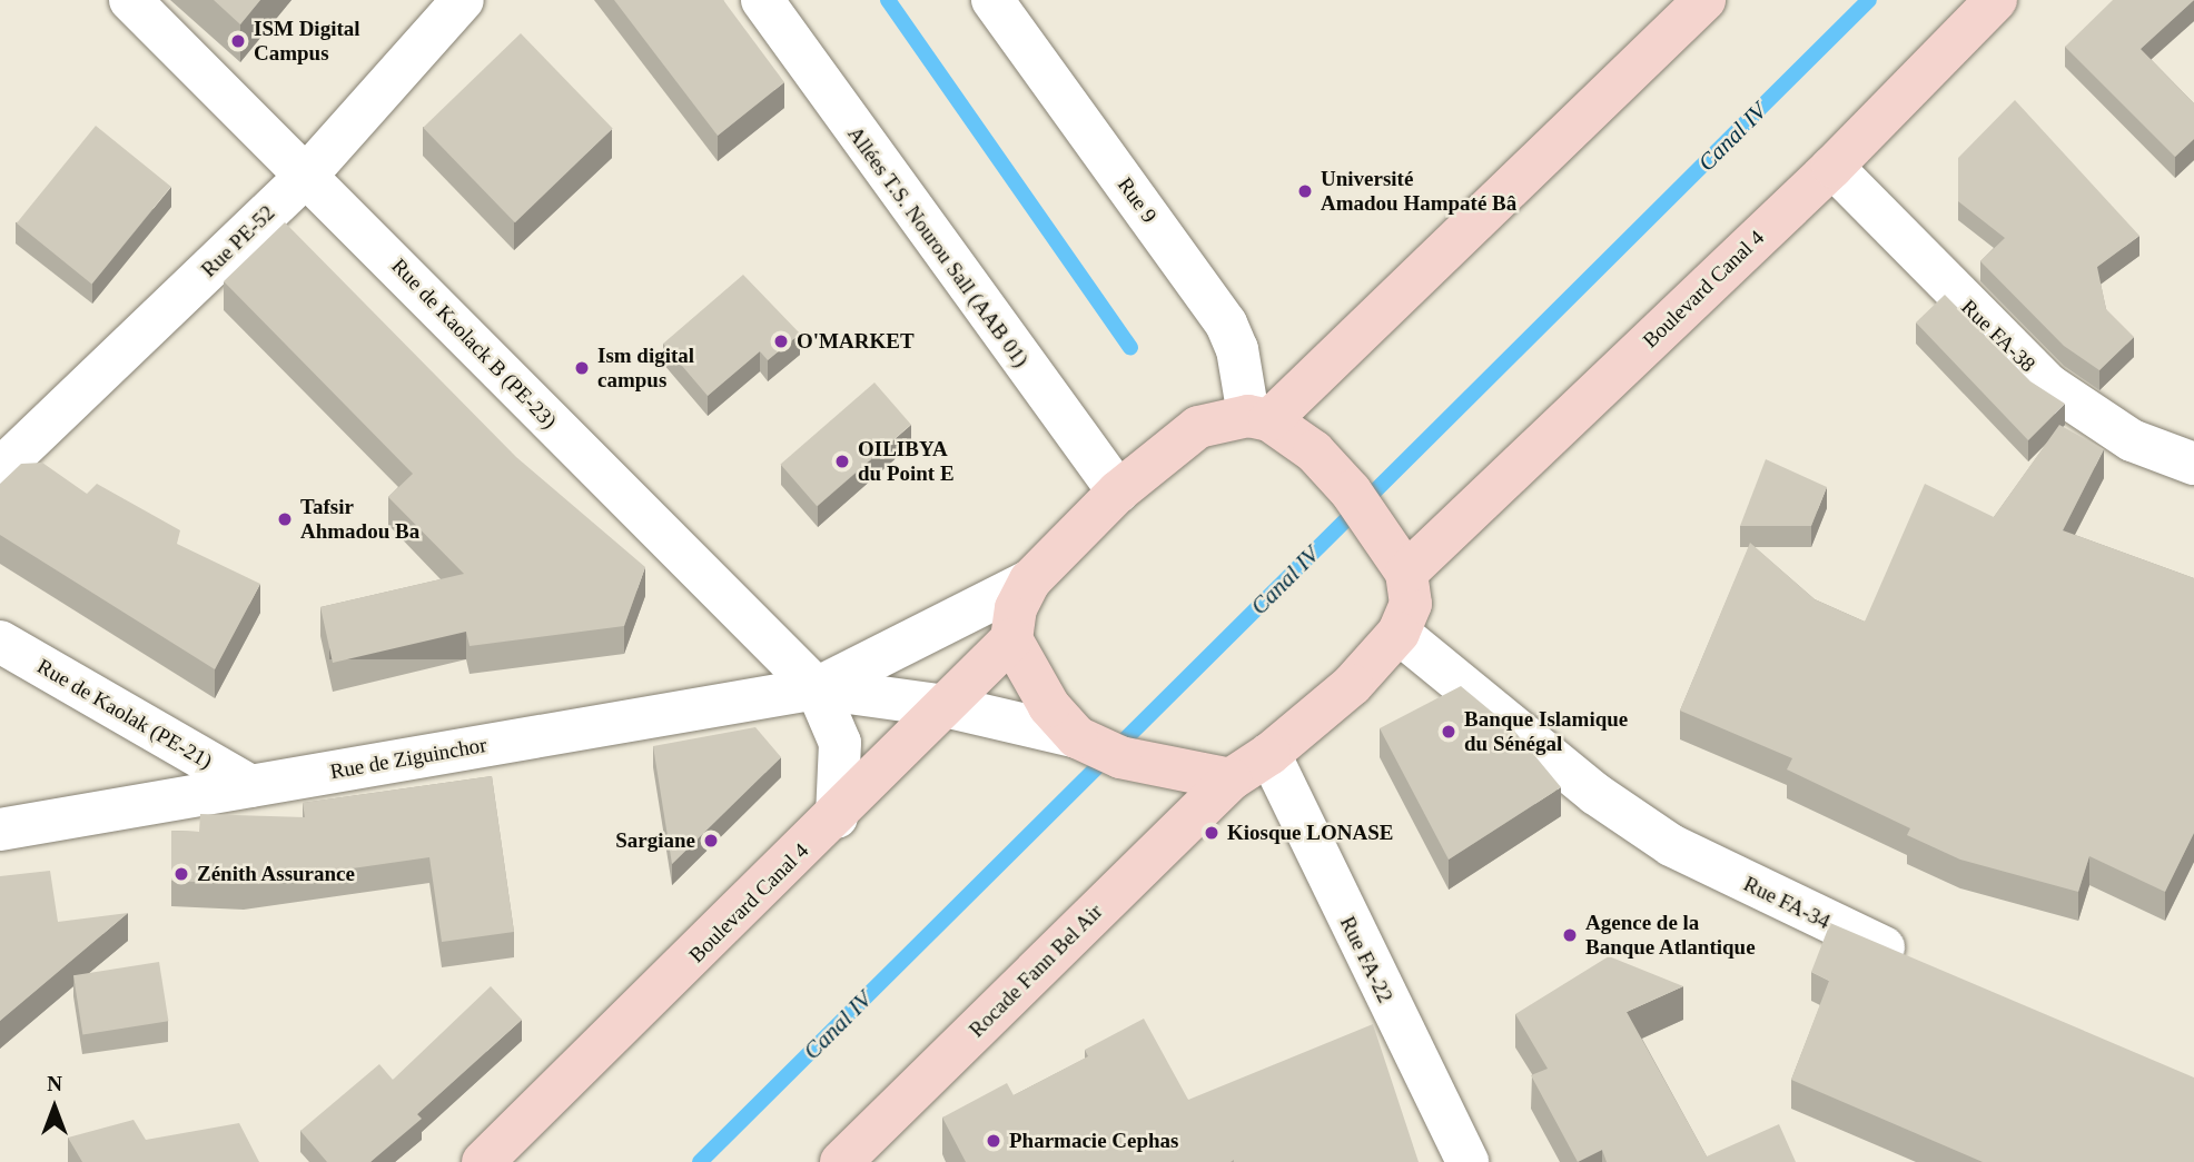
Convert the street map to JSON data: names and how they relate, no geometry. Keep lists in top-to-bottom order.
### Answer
{
  "streets": {
    "main road": ["Boulevard Canal 4", "Rocade Fann Bel Air"],
    "street": [
      "Rue 9",
      "Rue PE-52",
      "Allées T.S. Nourou Sall (AAB 01)",
      "Rue FA-38",
      "Rue de Kaolack B (PE-23)",
      "Rue de Kaolak (PE-21)",
      "Rue de Ziguinchor",
      "Rue FA-34",
      "Rue FA-22"
    ]
  },
  "crossings": [
    ["Rue PE-52", "Rue de Kaolack B (PE-23)"],
    ["Boulevard Canal 4", "Rue FA-38"],
    ["Rue de Kaolack B (PE-23)", "Rue de Ziguinchor"],
    ["Rue de Kaolak (PE-21)", "Rue de Ziguinchor"],
    ["Rue FA-34", "Rocade Fann Bel Air"],
    ["Rue FA-22", "Rocade Fann Bel Air"]
  ],
  "water": ["Canal IV"],
  "places": [
    "ISM Digital Campus",
    "Université Amadou Hampaté Bâ",
    "O'MARKET",
    "Ism digital campus",
    "OILIBYA du Point E",
    "Tafsir Ahmadou Ba",
    "Banque Islamique du Sénégal",
    "Kiosque LONASE",
    "Sargiane",
    "Zénith Assurance",
    "Agence de la Banque Atlantique",
    "Pharmacie Cephas"
  ],
  "north": "top"
}
